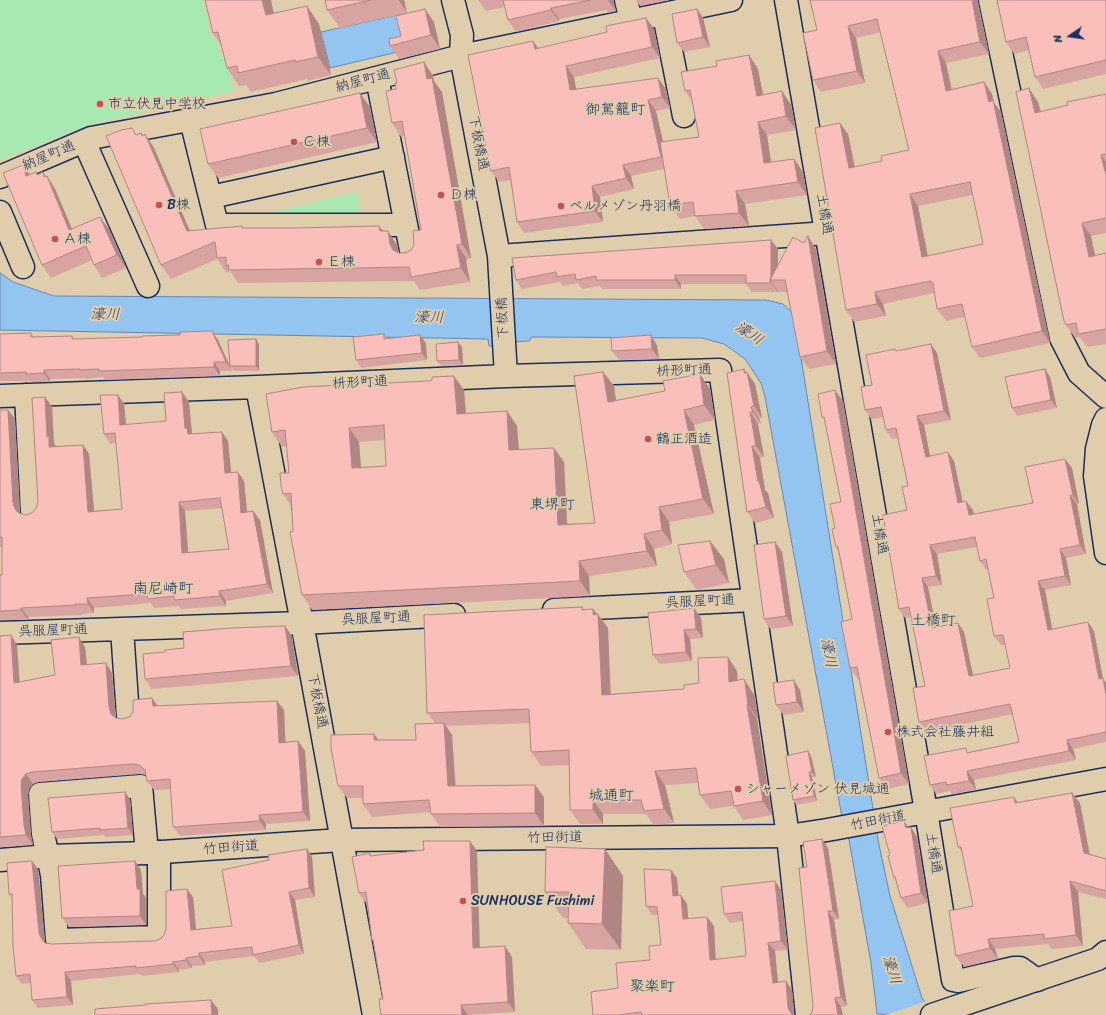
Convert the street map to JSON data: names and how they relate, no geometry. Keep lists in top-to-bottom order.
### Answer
{
  "streets": {
    "street": [
      "納屋町通",
      "下板橋通",
      "土橋通",
      "下板橋",
      "枡形町通",
      "呉服屋町通",
      "竹田街道"
    ]
  },
  "crossings": [
    ["納屋町通", "下板橋通"],
    ["下板橋通", "下板橋"],
    ["下板橋通", "枡形町通"],
    ["下板橋通", "呉服屋町通"],
    ["下板橋通", "竹田街道"],
    ["土橋通", "竹田街道"],
    ["下板橋", "枡形町通"],
    ["枡形町通", "呉服屋町通"]
  ],
  "districts": [
    "御駕籠町",
    "東堺町",
    "南尼崎町",
    "土橋町",
    "城通町",
    "聚楽町"
  ],
  "water": ["濠川"],
  "places": [
    "市立伏見中学校",
    "Ｃ棟",
    "Ｄ棟",
    "B棟",
    "ベルメゾン丹羽橋",
    "Ａ棟",
    "Ｅ棟",
    "鶴正酒造",
    "株式会社藤井組",
    "シャーメゾン 伏見城通",
    "SUNHOUSE Fushimi"
  ],
  "north": "left"
}
